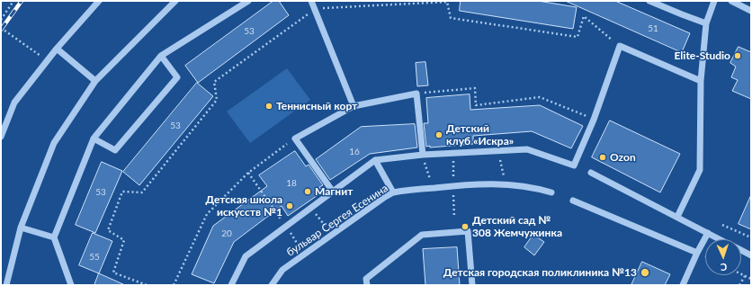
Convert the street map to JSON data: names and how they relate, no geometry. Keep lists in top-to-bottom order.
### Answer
{
  "streets": {
    "street": ["бульвар Сергея Есенина"]
  },
  "places": [
    "Elite-Studio",
    "Теннисный корт",
    "Детский клуб «Искра»",
    "Ozon",
    "Магнит",
    "Детская школа искусств №1",
    "Детский сад № 308 Жемчужинка",
    "Детская городская поликлиника №13"
  ],
  "house_numbers": [
    "51",
    "53",
    "53",
    "16",
    "18",
    "53",
    "20",
    "55"
  ],
  "north": "bottom"
}
